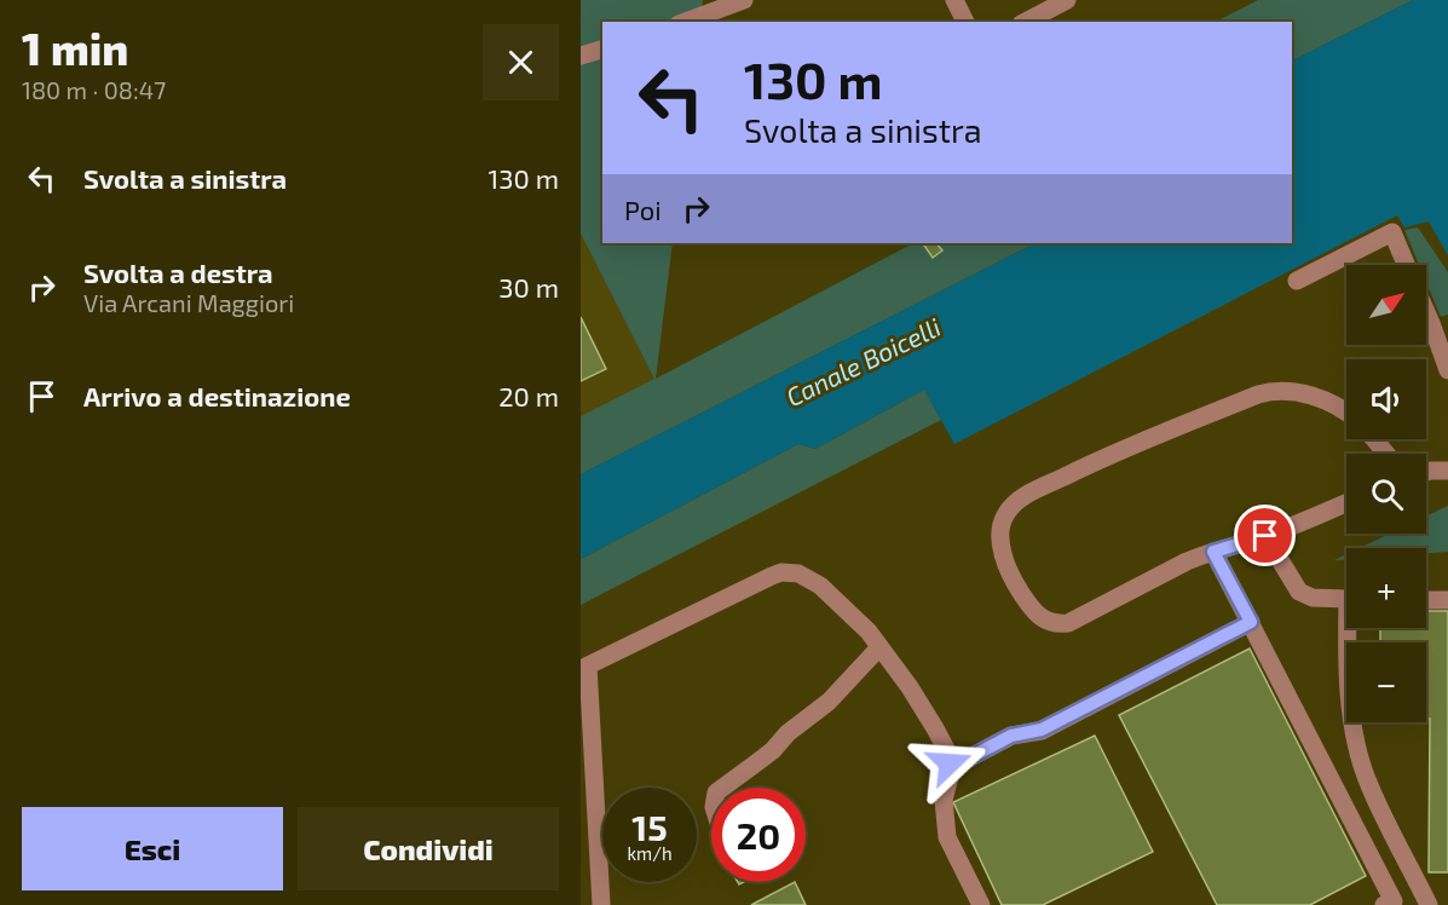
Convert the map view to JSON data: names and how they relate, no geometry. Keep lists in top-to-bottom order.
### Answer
{
  "water": ["Canale Boicelli"],
  "north": "top right",
  "page": {
    "heading": ["1 min", "180 m · 08:47"],
    "turn": ["130 m", "Svolta a sinistra"],
    "list": [
      {
        "name": "Svolta a sinistra",
        "value": "130 m"
      },
      {
        "name": "Svolta a destra",
        "note": "Via Arcani Maggiori",
        "value": "30 m"
      },
      {
        "name": "Arrivo a destinazione",
        "value": "20 m"
      }
    ],
    "then": "Poi",
    "map_buttons": ["+", "−"],
    "speed": "15 km/h",
    "limit": "20",
    "buttons": ["Esci", "Condividi"]
  }
}
